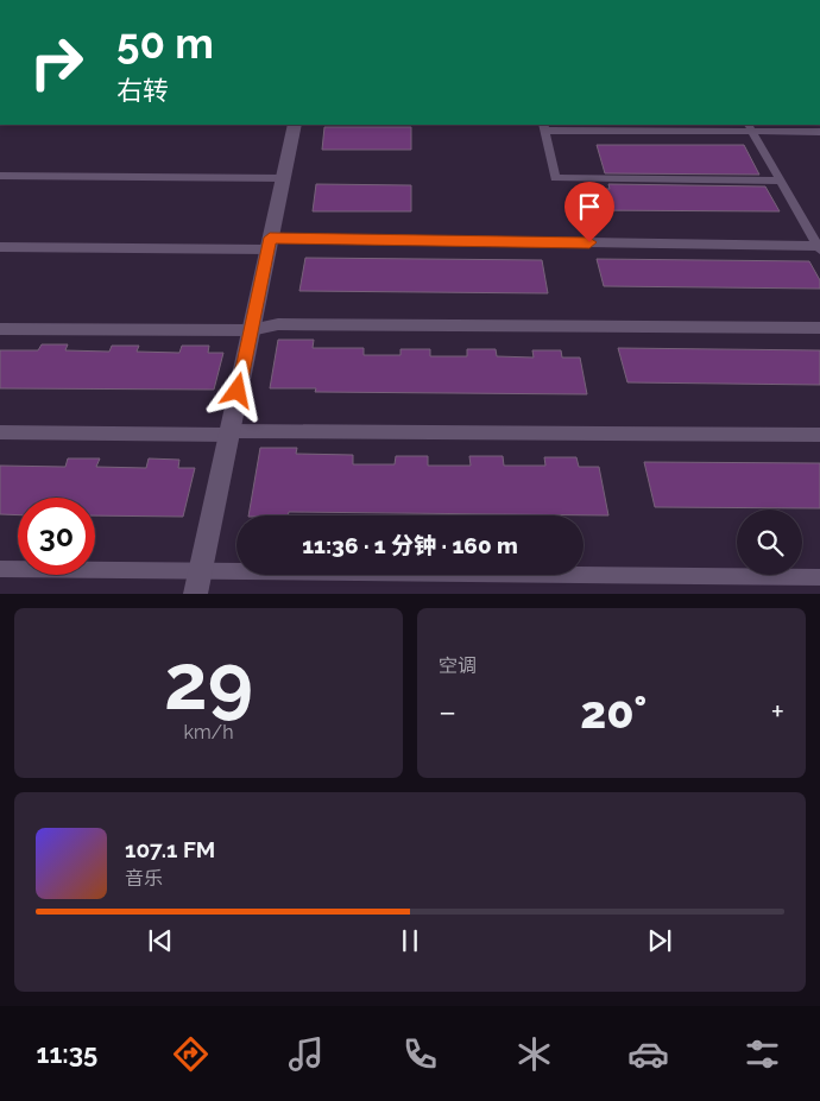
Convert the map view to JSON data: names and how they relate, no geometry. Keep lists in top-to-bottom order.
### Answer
{
  "page": {
    "turn": ["50 m", "右转"],
    "limit": "30",
    "trip": "11:36 · 1 分钟 · 160 m",
    "tile": [
      ["29", "km/h"],
      "空调"
    ],
    "heat": ["−", "20°", "+"],
    "song": ["107.1 FM", "音乐"],
    "tabs": "11:35"
  }
}
